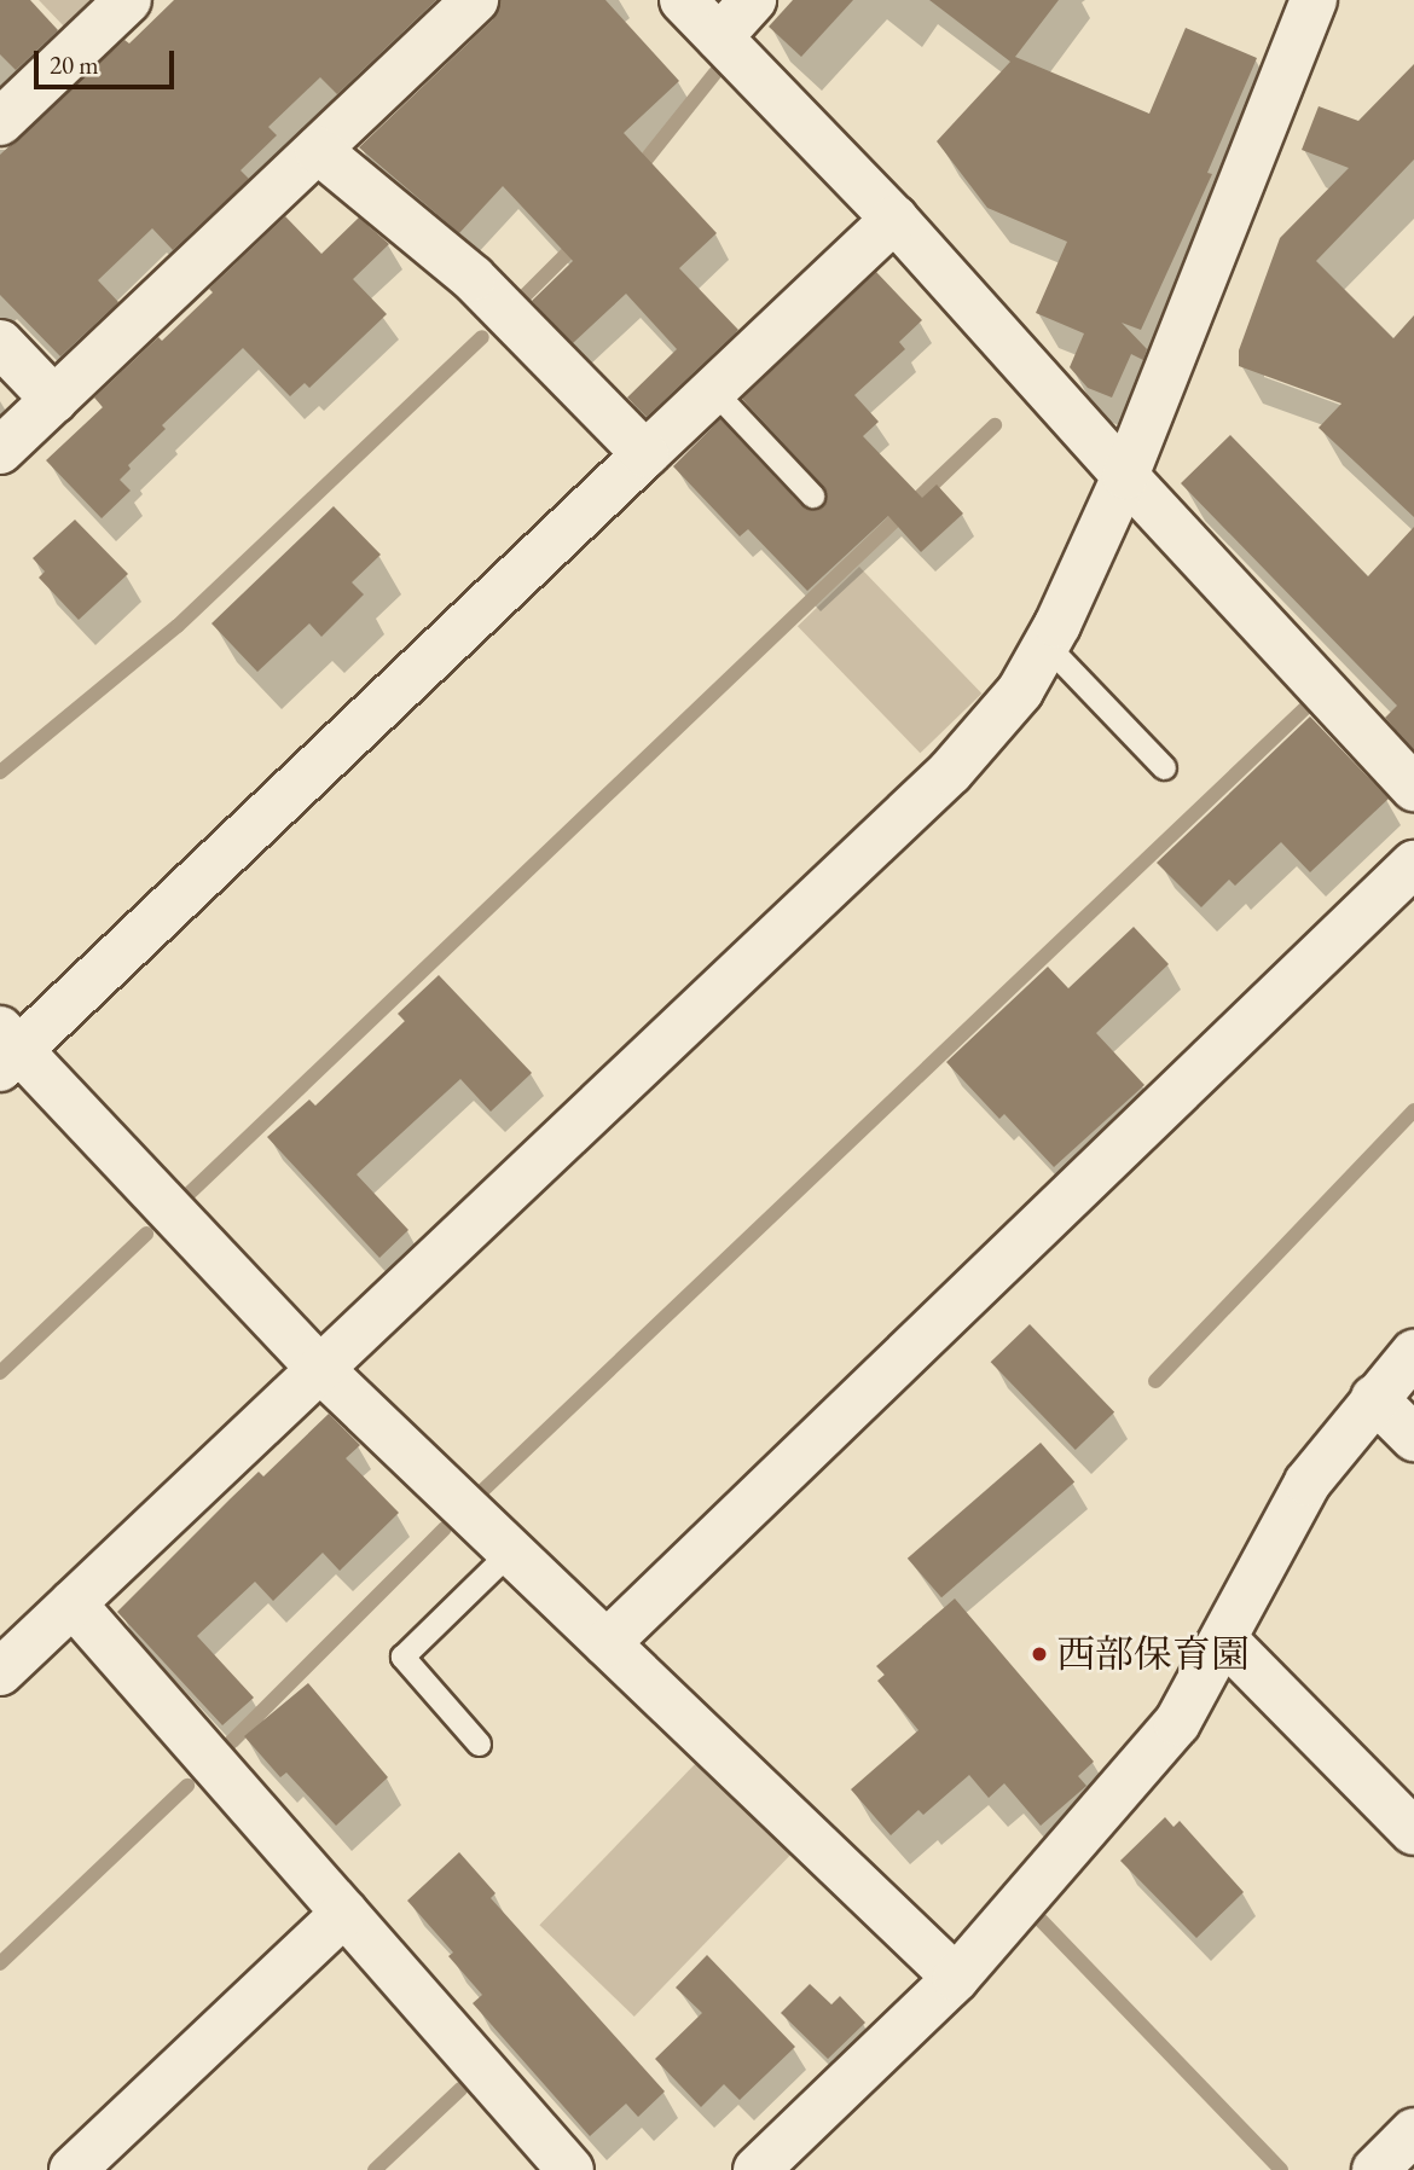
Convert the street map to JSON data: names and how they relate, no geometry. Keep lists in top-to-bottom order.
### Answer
{
  "places": ["西部保育園"],
  "scale_bar": "20 m"
}
